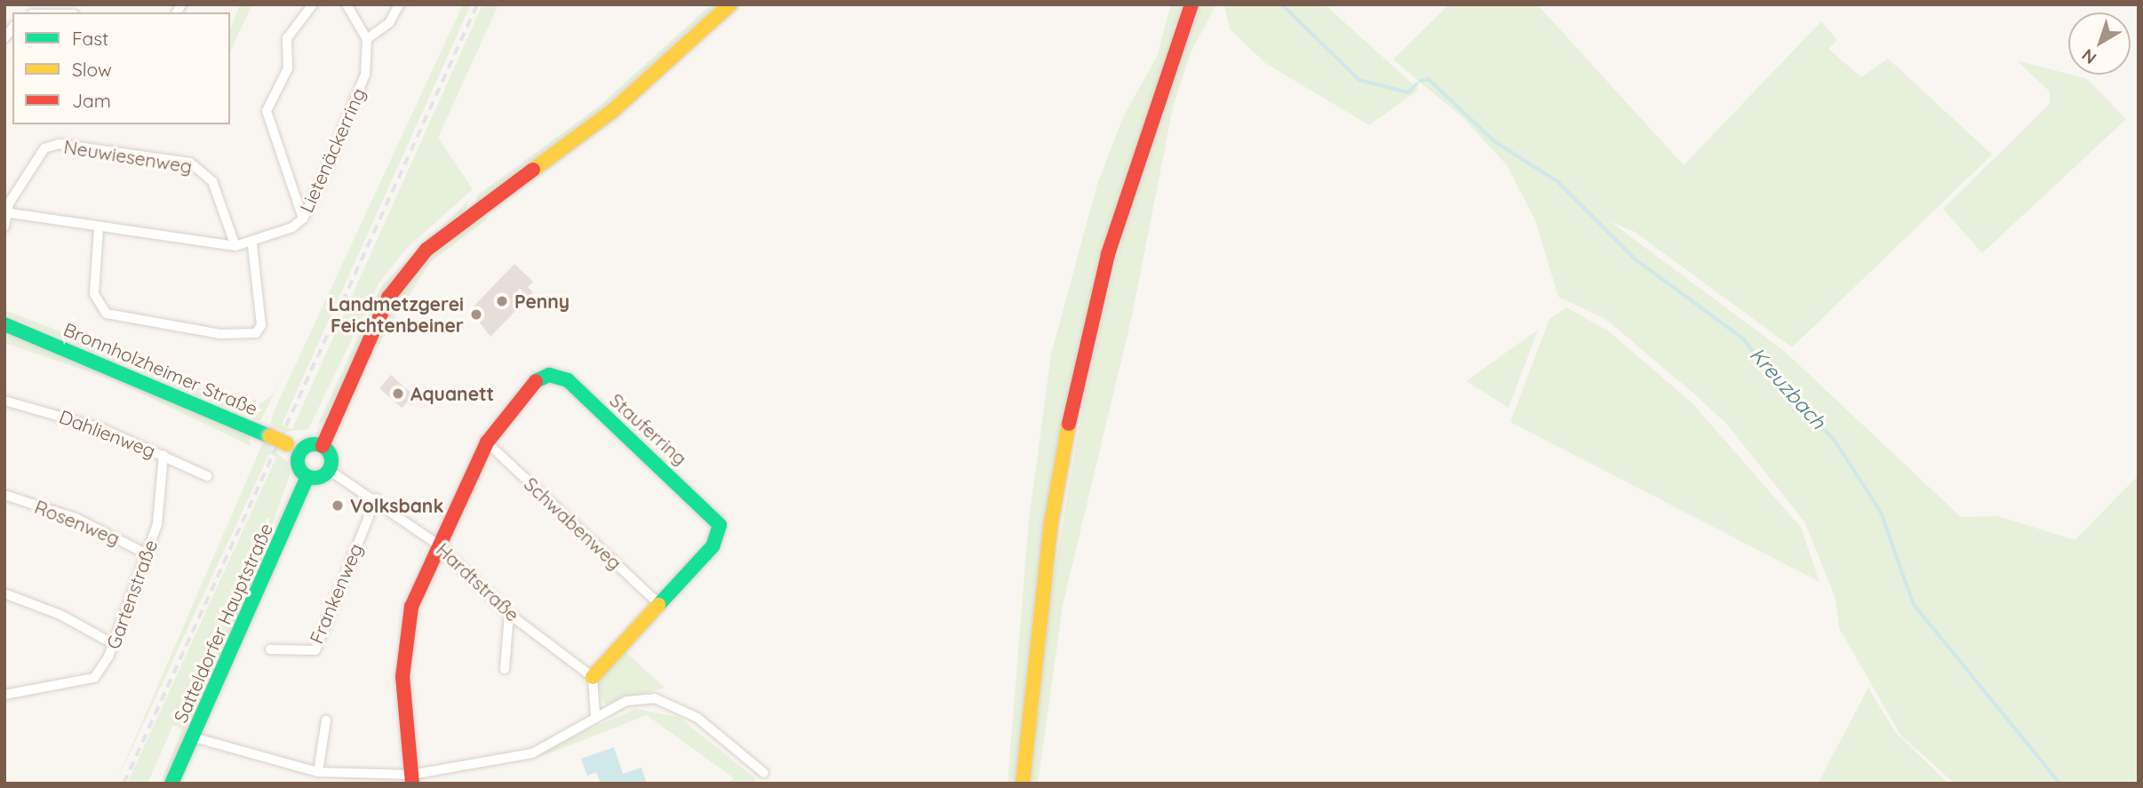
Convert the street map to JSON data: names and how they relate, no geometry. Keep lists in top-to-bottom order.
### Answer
{
  "streets": {
    "street": [
      "Lietenäckerring",
      "Neuwiesenweg",
      "Bronnholzheimer Straße",
      "Stauferring",
      "Dahlienweg",
      "Rosenweg",
      "Schwabenweg",
      "Hardtstraße",
      "Frankenweg",
      "Gartenstraße",
      "Satteldorfer Hauptstraße"
    ]
  },
  "crossings": [
    ["Lietenäckerring", "Neuwiesenweg"],
    ["Bronnholzheimer Straße", "Hardtstraße"],
    ["Bronnholzheimer Straße", "Satteldorfer Hauptstraße"],
    ["Stauferring", "Schwabenweg"],
    ["Stauferring", "Hardtstraße"],
    ["Dahlienweg", "Gartenstraße"],
    ["Rosenweg", "Gartenstraße"],
    ["Hardtstraße", "Frankenweg"],
    ["Hardtstraße", "Satteldorfer Hauptstraße"]
  ],
  "water": ["Kreuzbach"],
  "places": [
    "Penny",
    "Landmetzgerei Feichtenbeiner",
    "Aquanett",
    "Volksbank"
  ],
  "legend": ["Fast", "Slow", "Jam"],
  "north": "bottom left"
}
